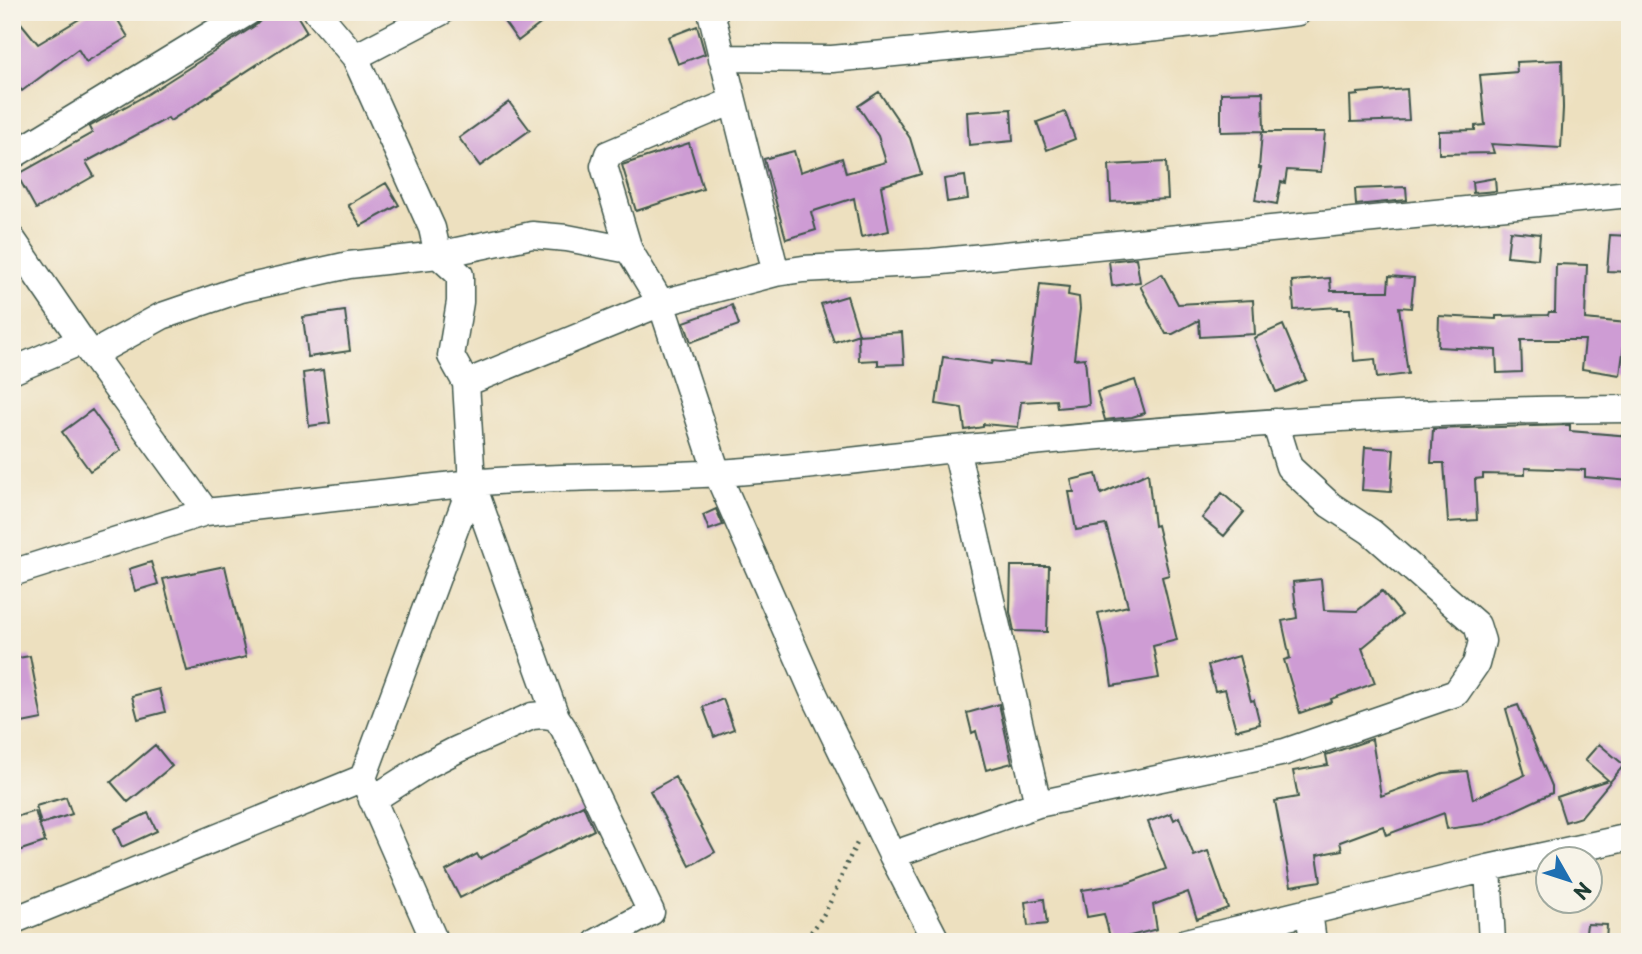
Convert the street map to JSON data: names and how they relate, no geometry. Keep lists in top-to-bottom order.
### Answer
{
  "north": "bottom right"
}
